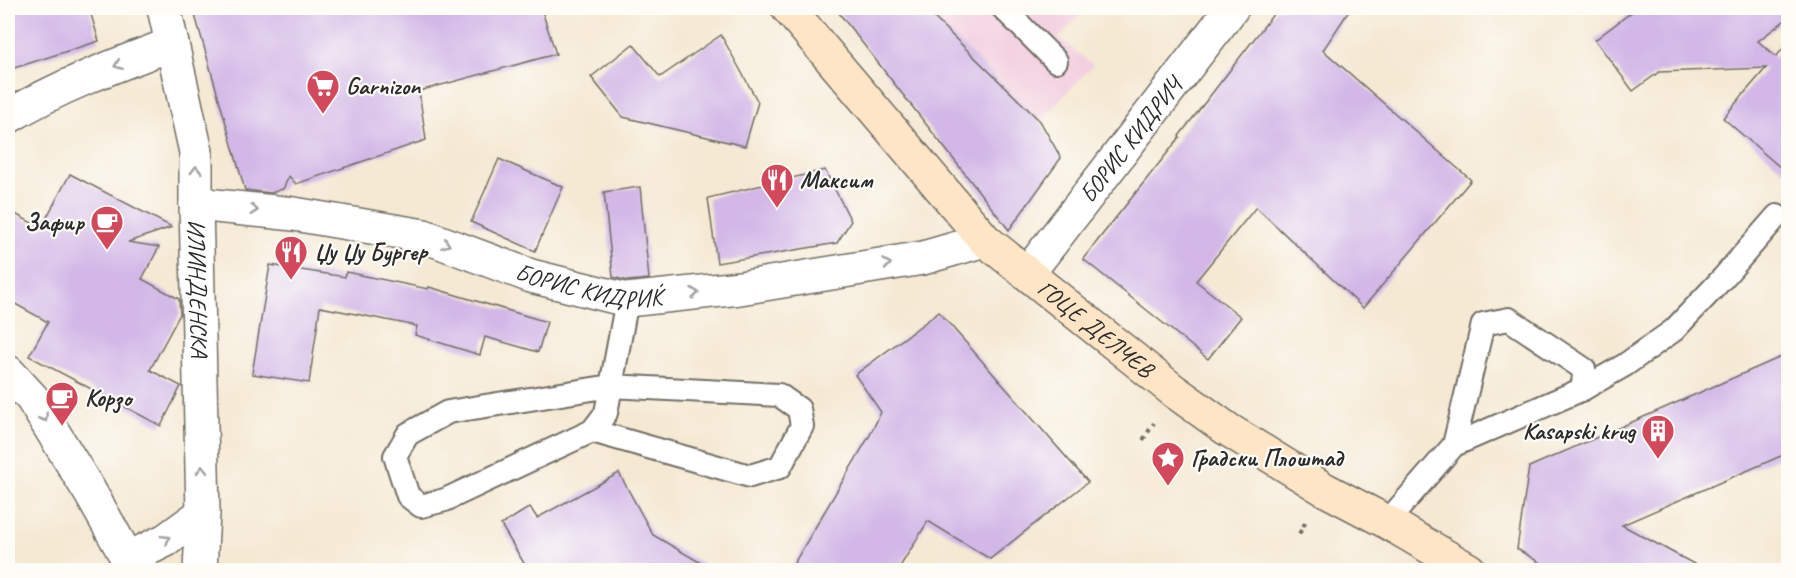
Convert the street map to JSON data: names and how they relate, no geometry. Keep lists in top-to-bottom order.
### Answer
{
  "streets": {
    "street": [
      "БОРИС КИДРИЧ",
      "БОРИС КИДРИЌ",
      "ИЛИНДЕНСКА",
      "ГОЦЕ ДЕЛЧЕВ"
    ]
  },
  "crossings": [
    ["БОРИС КИДРИЧ", "ГОЦЕ ДЕЛЧЕВ"],
    ["БОРИС КИДРИЌ", "ИЛИНДЕНСКА"],
    ["БОРИС КИДРИЌ", "ГОЦЕ ДЕЛЧЕВ"]
  ],
  "one_way": ["БОРИС КИДРИЌ", "ИЛИНДЕНСКА"],
  "places": {
    "supermarket": ["Garnizon"],
    "restaurant": ["Максим", "Џу Џу Бургер"],
    "cafe": ["Зафир", "Корзо"],
    "building": ["Kasapski krug"],
    "place": ["Градски Плоштад"]
  }
}
